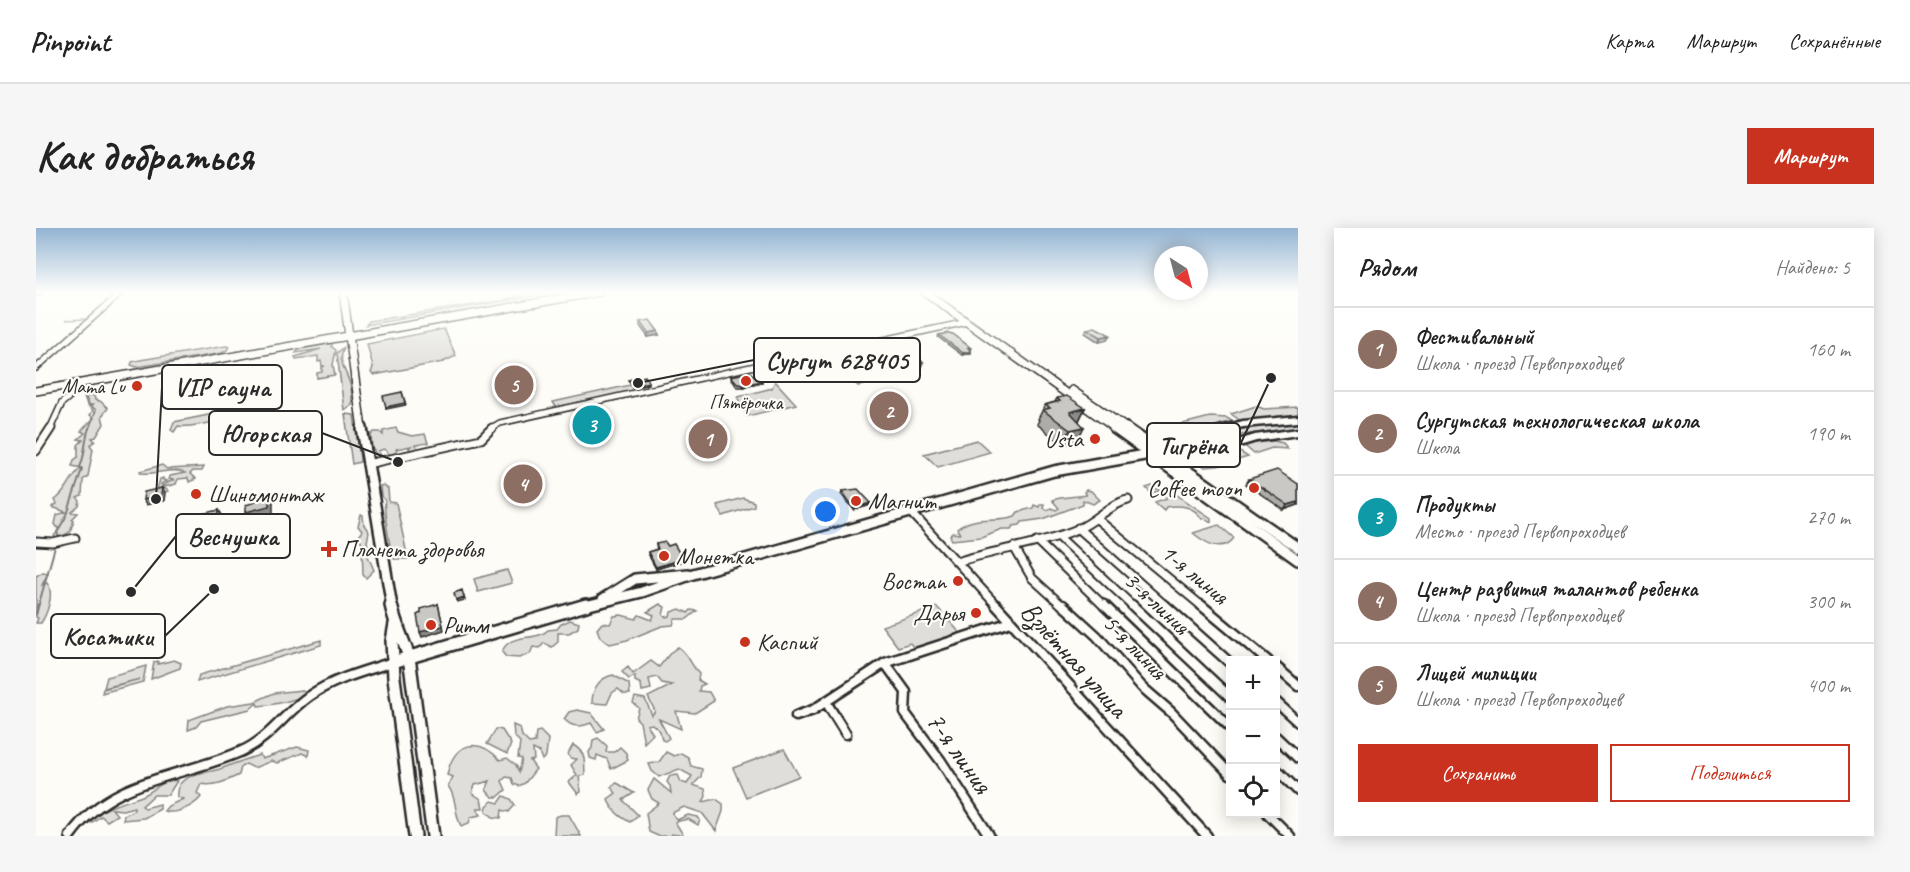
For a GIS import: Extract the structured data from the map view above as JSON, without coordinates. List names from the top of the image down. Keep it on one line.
{"streets":{"street":["1-я линия","3-я линия","5-я линия","Взлётная улица","7-я линия"]},"places":{"other":["Тигрёна","Пятёрочка","Сургут 628405","Mama Lu","Usta","Югорская","Coffee moon","Шиномонтаж","VIP сауна","Магнит","Монетка","Bocman","Косатики","Веснушка","Дарья","Ритм","Каспий"],"health":["Планета здоровья"]},"north":"bottom right","page":{"header":"Pinpoint","nav":["Карта","Маршрут","Сохранённые"],"buttons":["Маршрут",["Сохранить","Поделиться"]],"title":"Как добраться","heading":["Рядом","Найдено: 5"],"list":[{"mark":"1","name":"Фестивальный","note":"Школа · проезд Первопроходцев","value":"160 m"},{"mark":"2","name":"Сургутская технологическая школа","note":"Школа","value":"190 m"},{"mark":"3","name":"Продукты","note":"Место · проезд Первопроходцев","value":"270 m"},{"mark":"4","name":"Центр развития талантов ребенка","note":"Школа · проезд Первопроходцев","value":"300 m"},{"mark":"5","name":"Лицей милиции","note":"Школа · проезд Первопроходцев","value":"400 m"}],"pins":["5","2","3","1","4"],"map_buttons":["+","−"]}}
